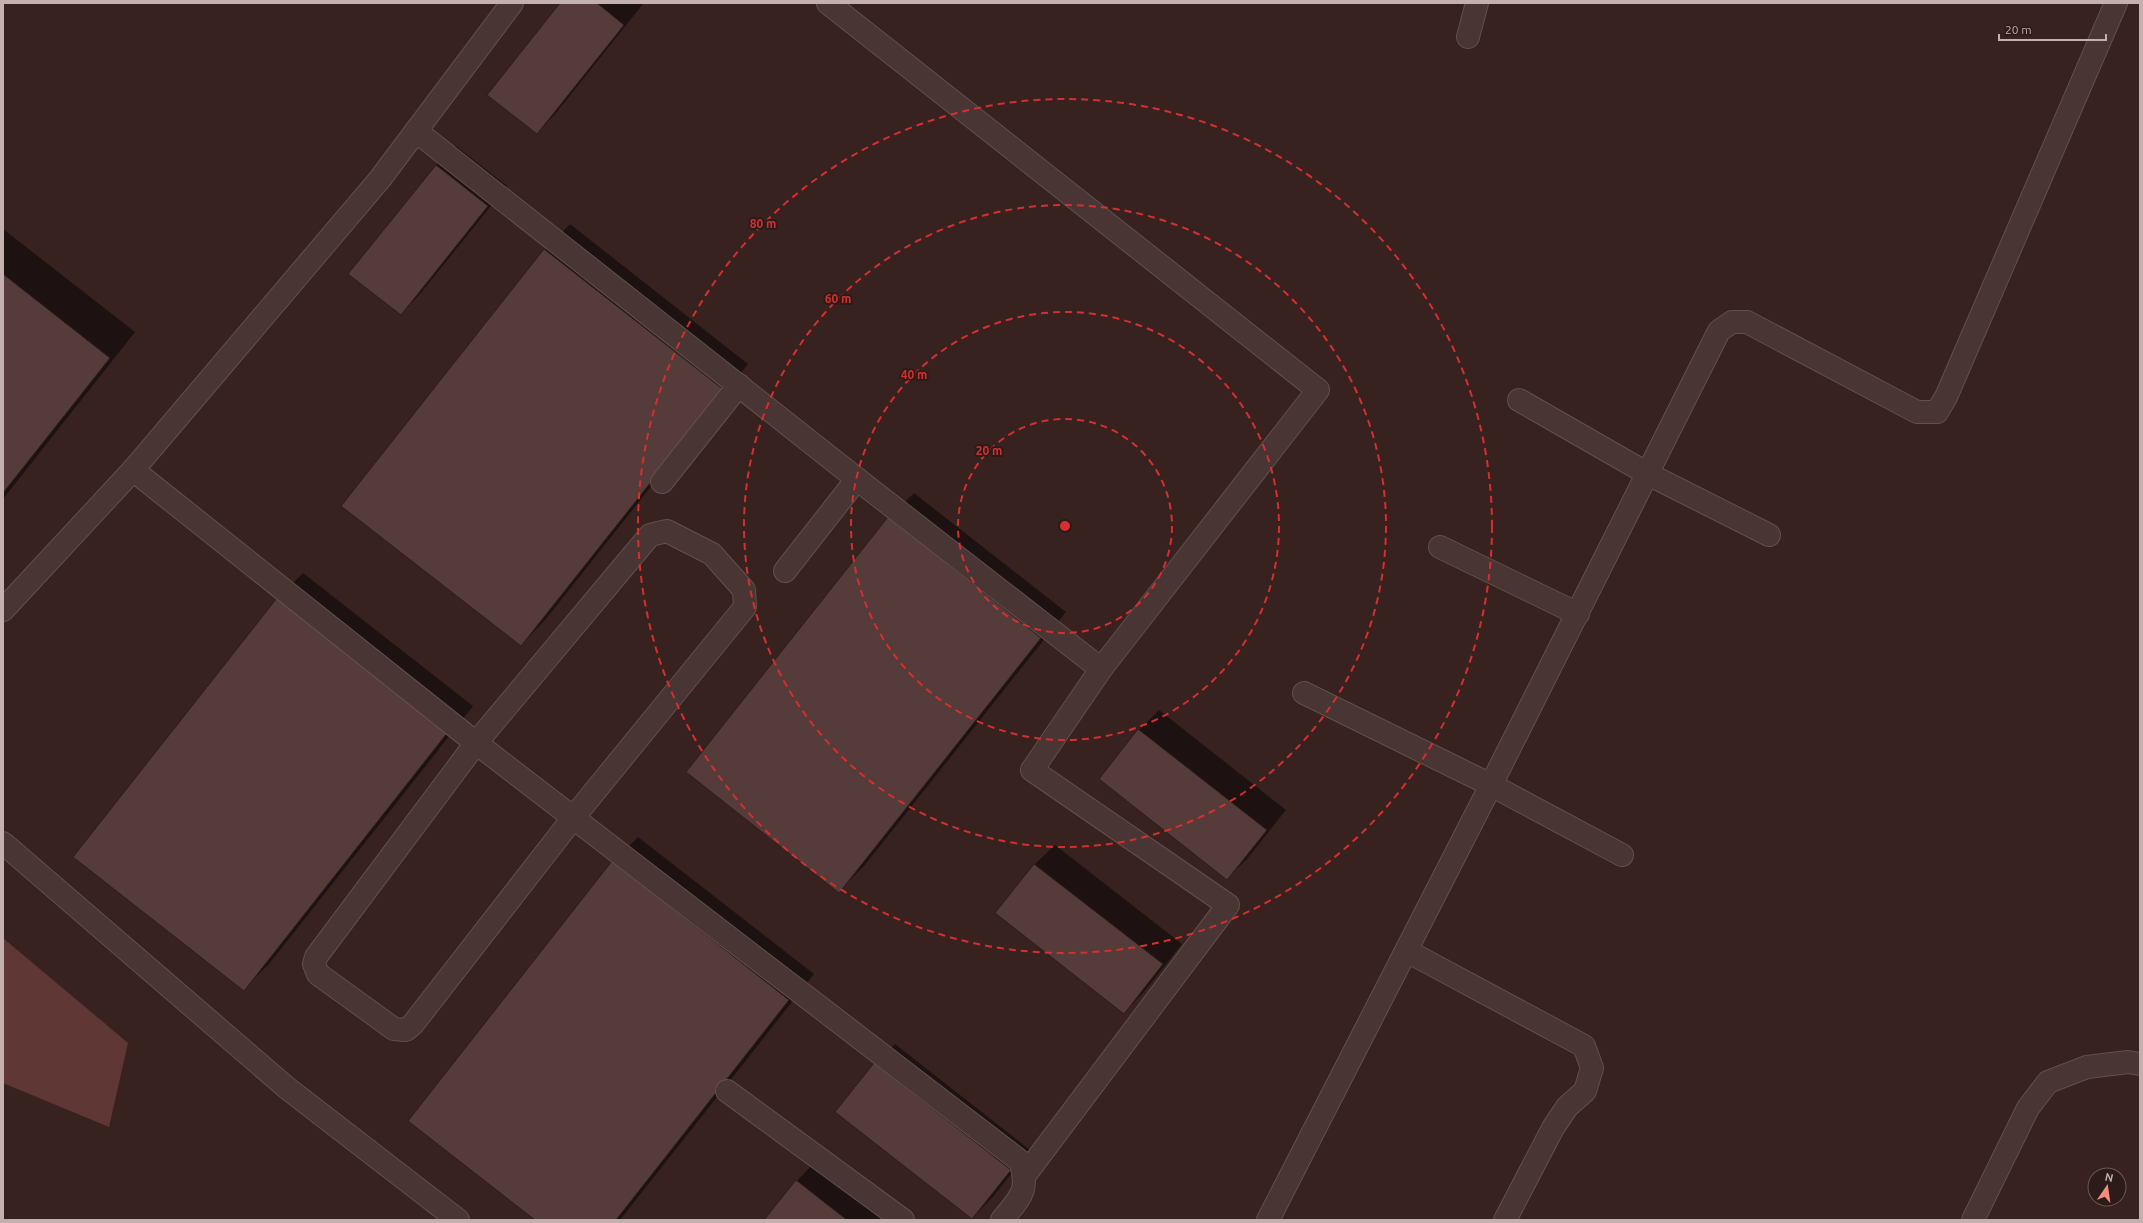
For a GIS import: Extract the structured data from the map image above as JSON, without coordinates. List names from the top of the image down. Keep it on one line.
{"scale_bar":"20 m","north":"top","rings":["80 m","60 m","40 m","20 m"]}
